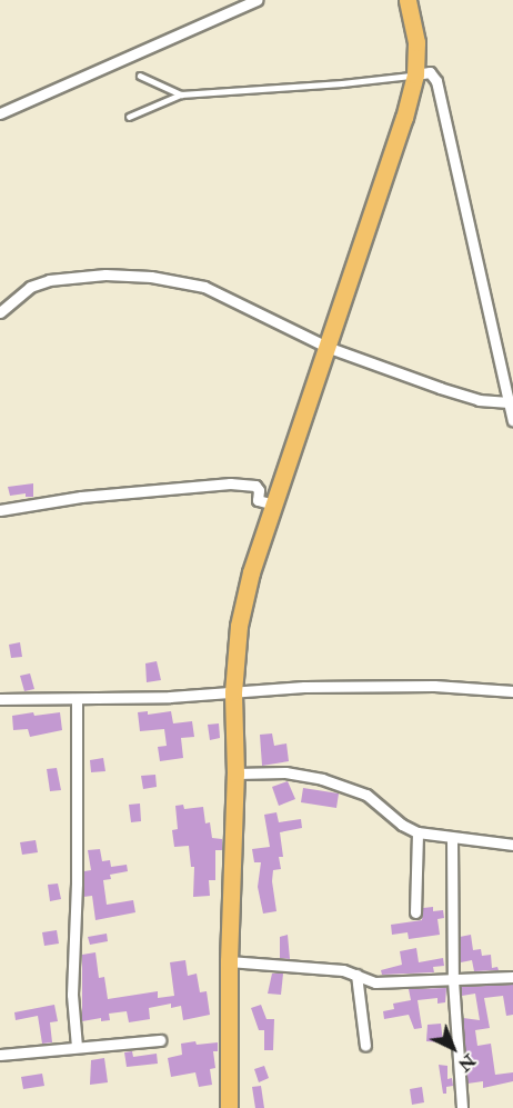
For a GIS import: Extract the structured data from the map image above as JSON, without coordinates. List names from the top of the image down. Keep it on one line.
{"north":"bottom right"}
